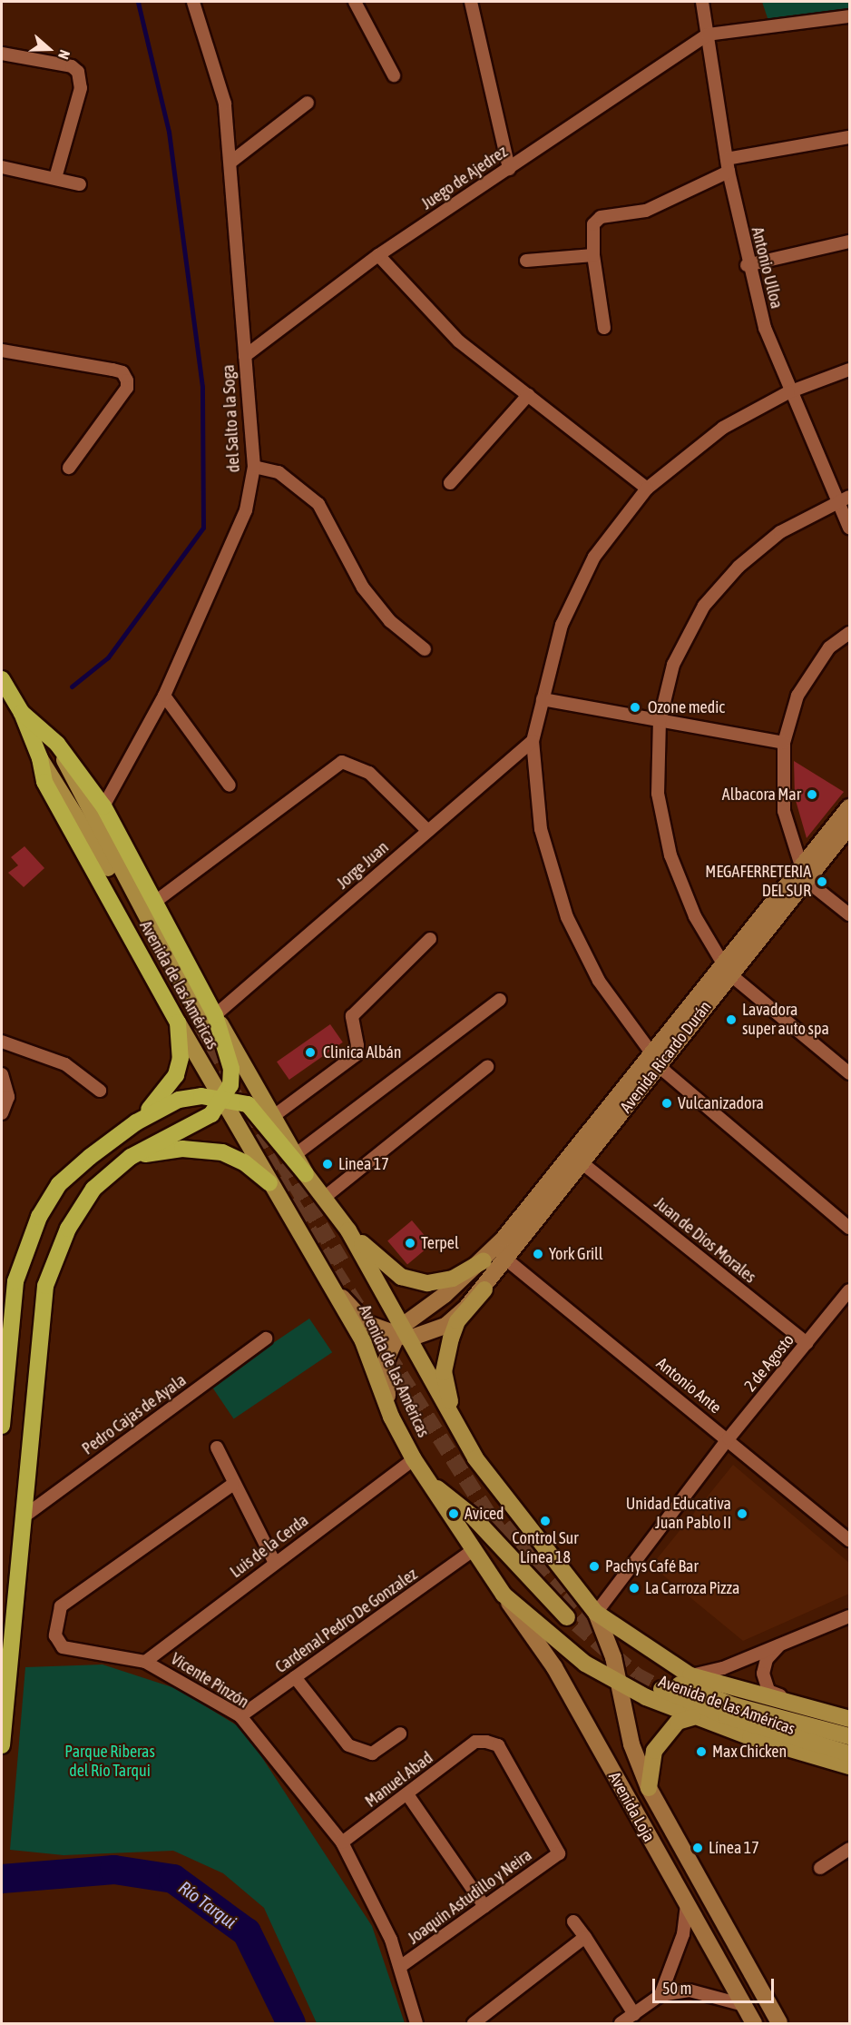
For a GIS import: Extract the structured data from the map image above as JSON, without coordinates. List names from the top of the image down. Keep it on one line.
{"streets":{"highway":["Avenida de las Américas"],"street":["Juego de Ajedrez","Antonio Ulloa","del Salto a la Soga","Jorge Juan","Avenida Ricardo Durán","Juan de Dios Morales","2 de Agosto","Antonio Ante","Pedro Cajas de Ayala","Luis de la Cerda","Cardenal Pedro De Gonzalez","Vicente Pinzón","Manuel Abad","Avenida Loja","Joaquín Astudillo y Neira"]},"crossings":[["Juego de Ajedrez","Antonio Ulloa"],["Juego de Ajedrez","del Salto a la Soga"],["del Salto a la Soga","Avenida de las Américas"],["Jorge Juan","Avenida de las Américas"],["Avenida de las Américas","Avenida Ricardo Durán"],["Avenida de las Américas","2 de Agosto"],["Avenida de las Américas","Luis de la Cerda"],["Avenida de las Américas","Cardenal Pedro De Gonzalez"],["Avenida de las Américas","Avenida Loja"],["Avenida Ricardo Durán","Juan de Dios Morales"],["Avenida Ricardo Durán","Antonio Ante"],["Juan de Dios Morales","2 de Agosto"],["2 de Agosto","Antonio Ante"],["2 de Agosto","Avenida Loja"],["Luis de la Cerda","Vicente Pinzón"],["Cardenal Pedro De Gonzalez","Vicente Pinzón"],["Vicente Pinzón","Manuel Abad"],["Vicente Pinzón","Joaquín Astudillo y Neira"],["Manuel Abad","Joaquín Astudillo y Neira"]],"water":["Río Tarqui"],"parks":["Parque Riberas del Río Tarqui"],"places":["Ozone medic","Albacora Mar","MEGAFERRETERIA DEL SUR","Lavadora super auto spa","Clinica Albán","Vulcanizadora","Linea 17","Terpel","York Grill","Aviced","Unidad Educativa Juan Pablo II","Control Sur Línea 18","Pachys Café Bar","La Carroza Pizza","Max Chicken","Línea 17"],"scale_bar":"50 m","north":"right"}
